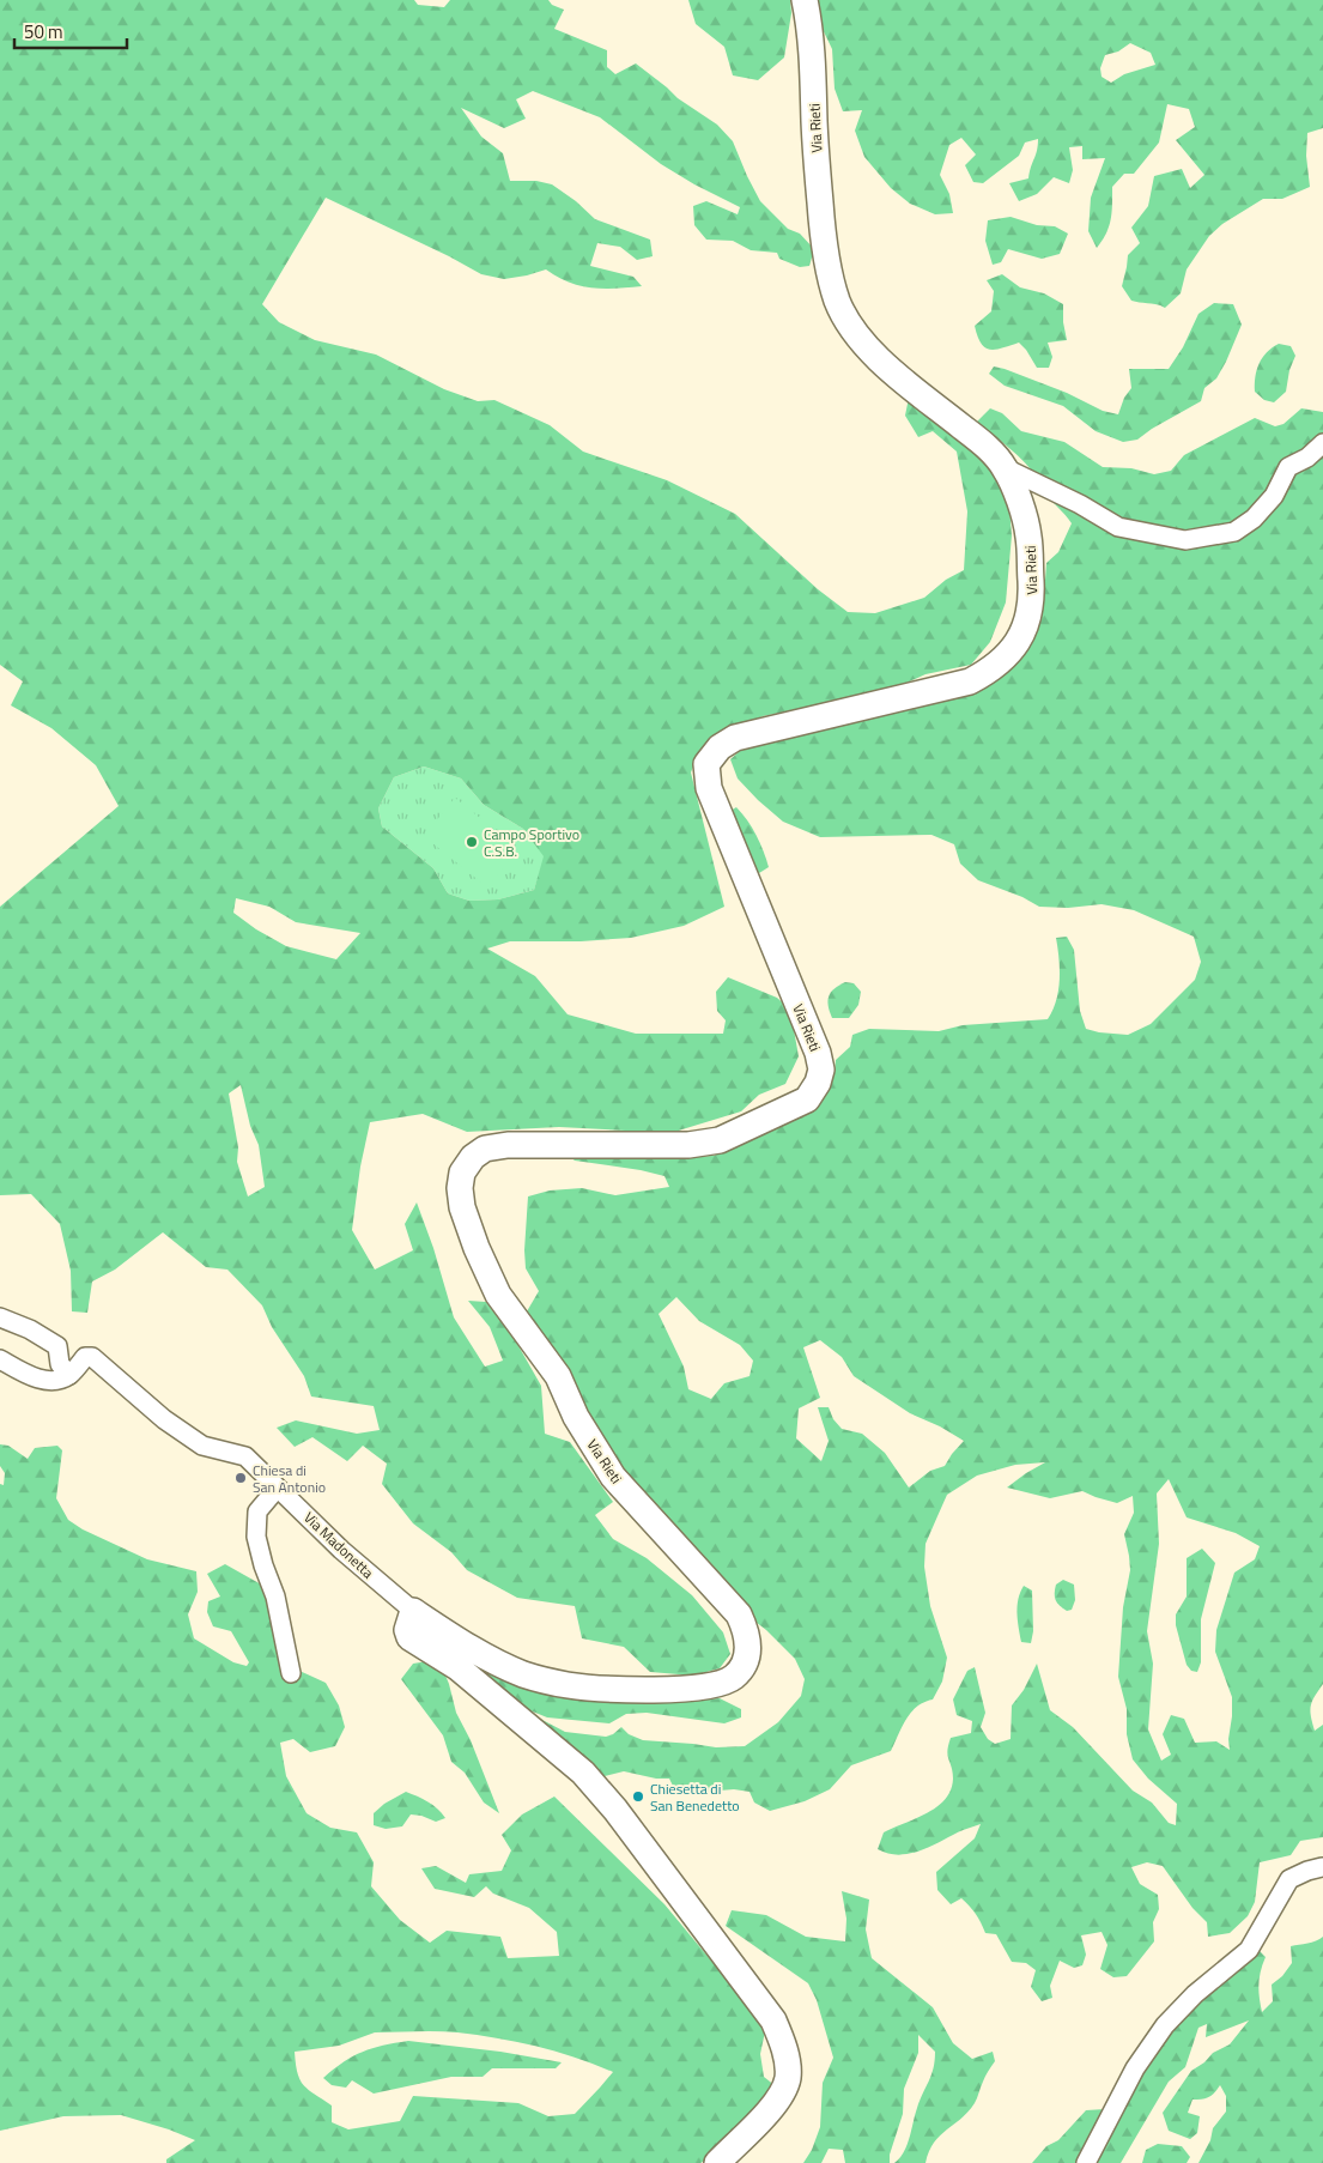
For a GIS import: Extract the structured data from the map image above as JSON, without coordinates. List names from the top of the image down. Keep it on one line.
{"streets":{"street":["Via Rieti","Via Madonetta"]},"crossings":[["Via Rieti","Via Madonetta"]],"places":["Campo Sportivo C.S.B.","Chiesa di San Antonio","Chiesetta di San Benedetto"],"scale_bar":"50 m"}
